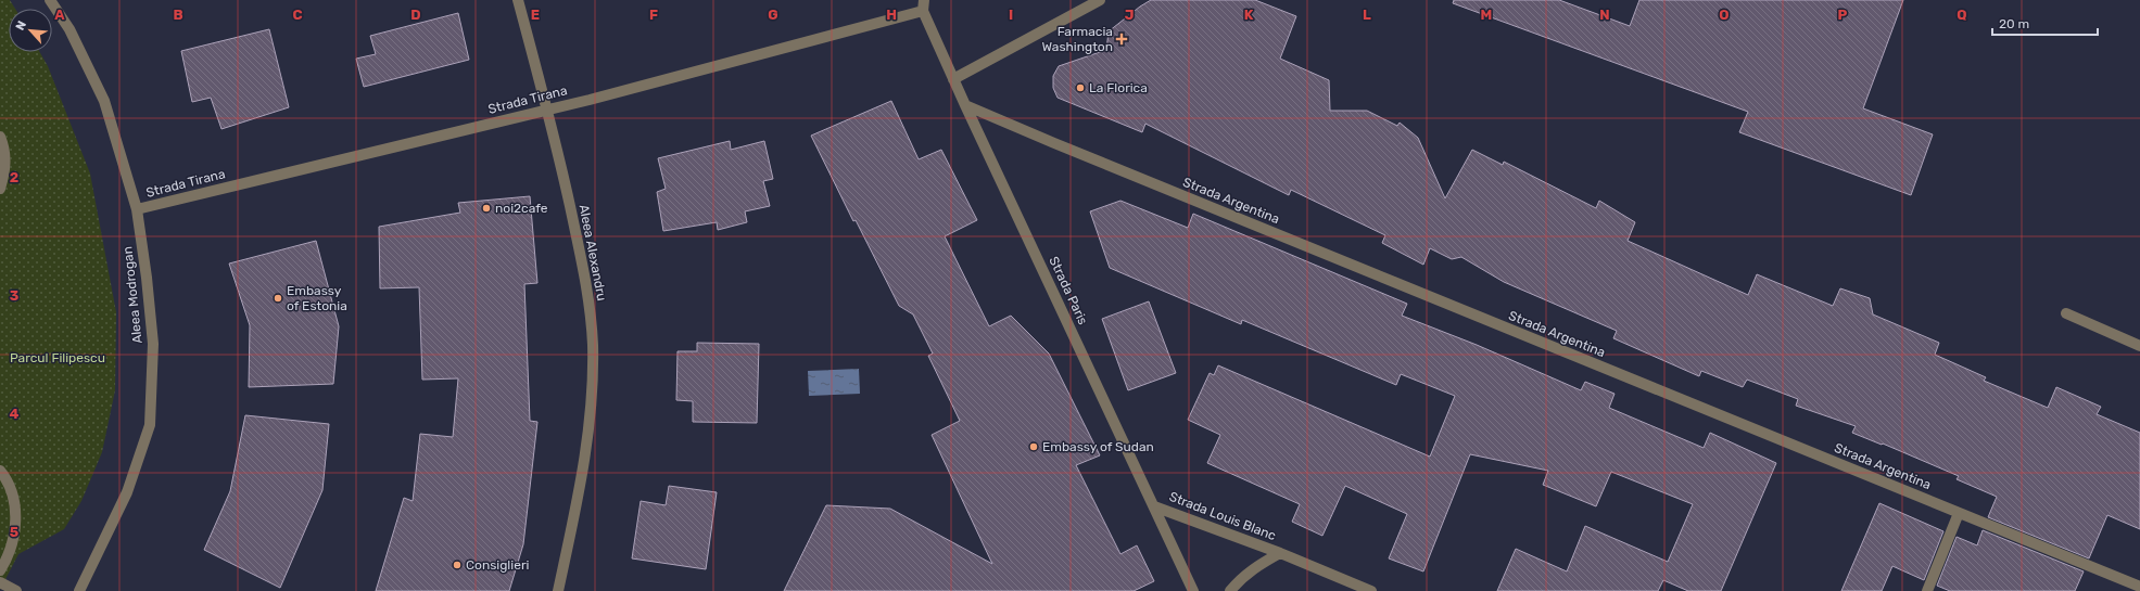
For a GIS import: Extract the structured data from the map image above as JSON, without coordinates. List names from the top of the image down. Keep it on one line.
{"streets":{"street":["Strada Tirana","Strada Argentina","Aleea Alexandru","Strada Paris","Aleea Modrogan","Strada Louis Blanc"]},"crossings":[["Strada Tirana","Aleea Alexandru"],["Strada Tirana","Strada Paris"],["Strada Tirana","Aleea Modrogan"],["Strada Argentina","Strada Paris"],["Strada Paris","Strada Louis Blanc"]],"parks":["Parcul Filipescu"],"places":{"health":["Farmacia Washington"],"other":["La Florica","noi2cafe","Embassy of Estonia","Embassy of Sudan","Consiglieri"]},"scale_bar":"20 m","north":"top left","grid":{"columns":["A","B","C","D","E","F","G","H","I","J","K","L","M","N","O","P","Q"],"rows":["2","3","4","5"]}}
